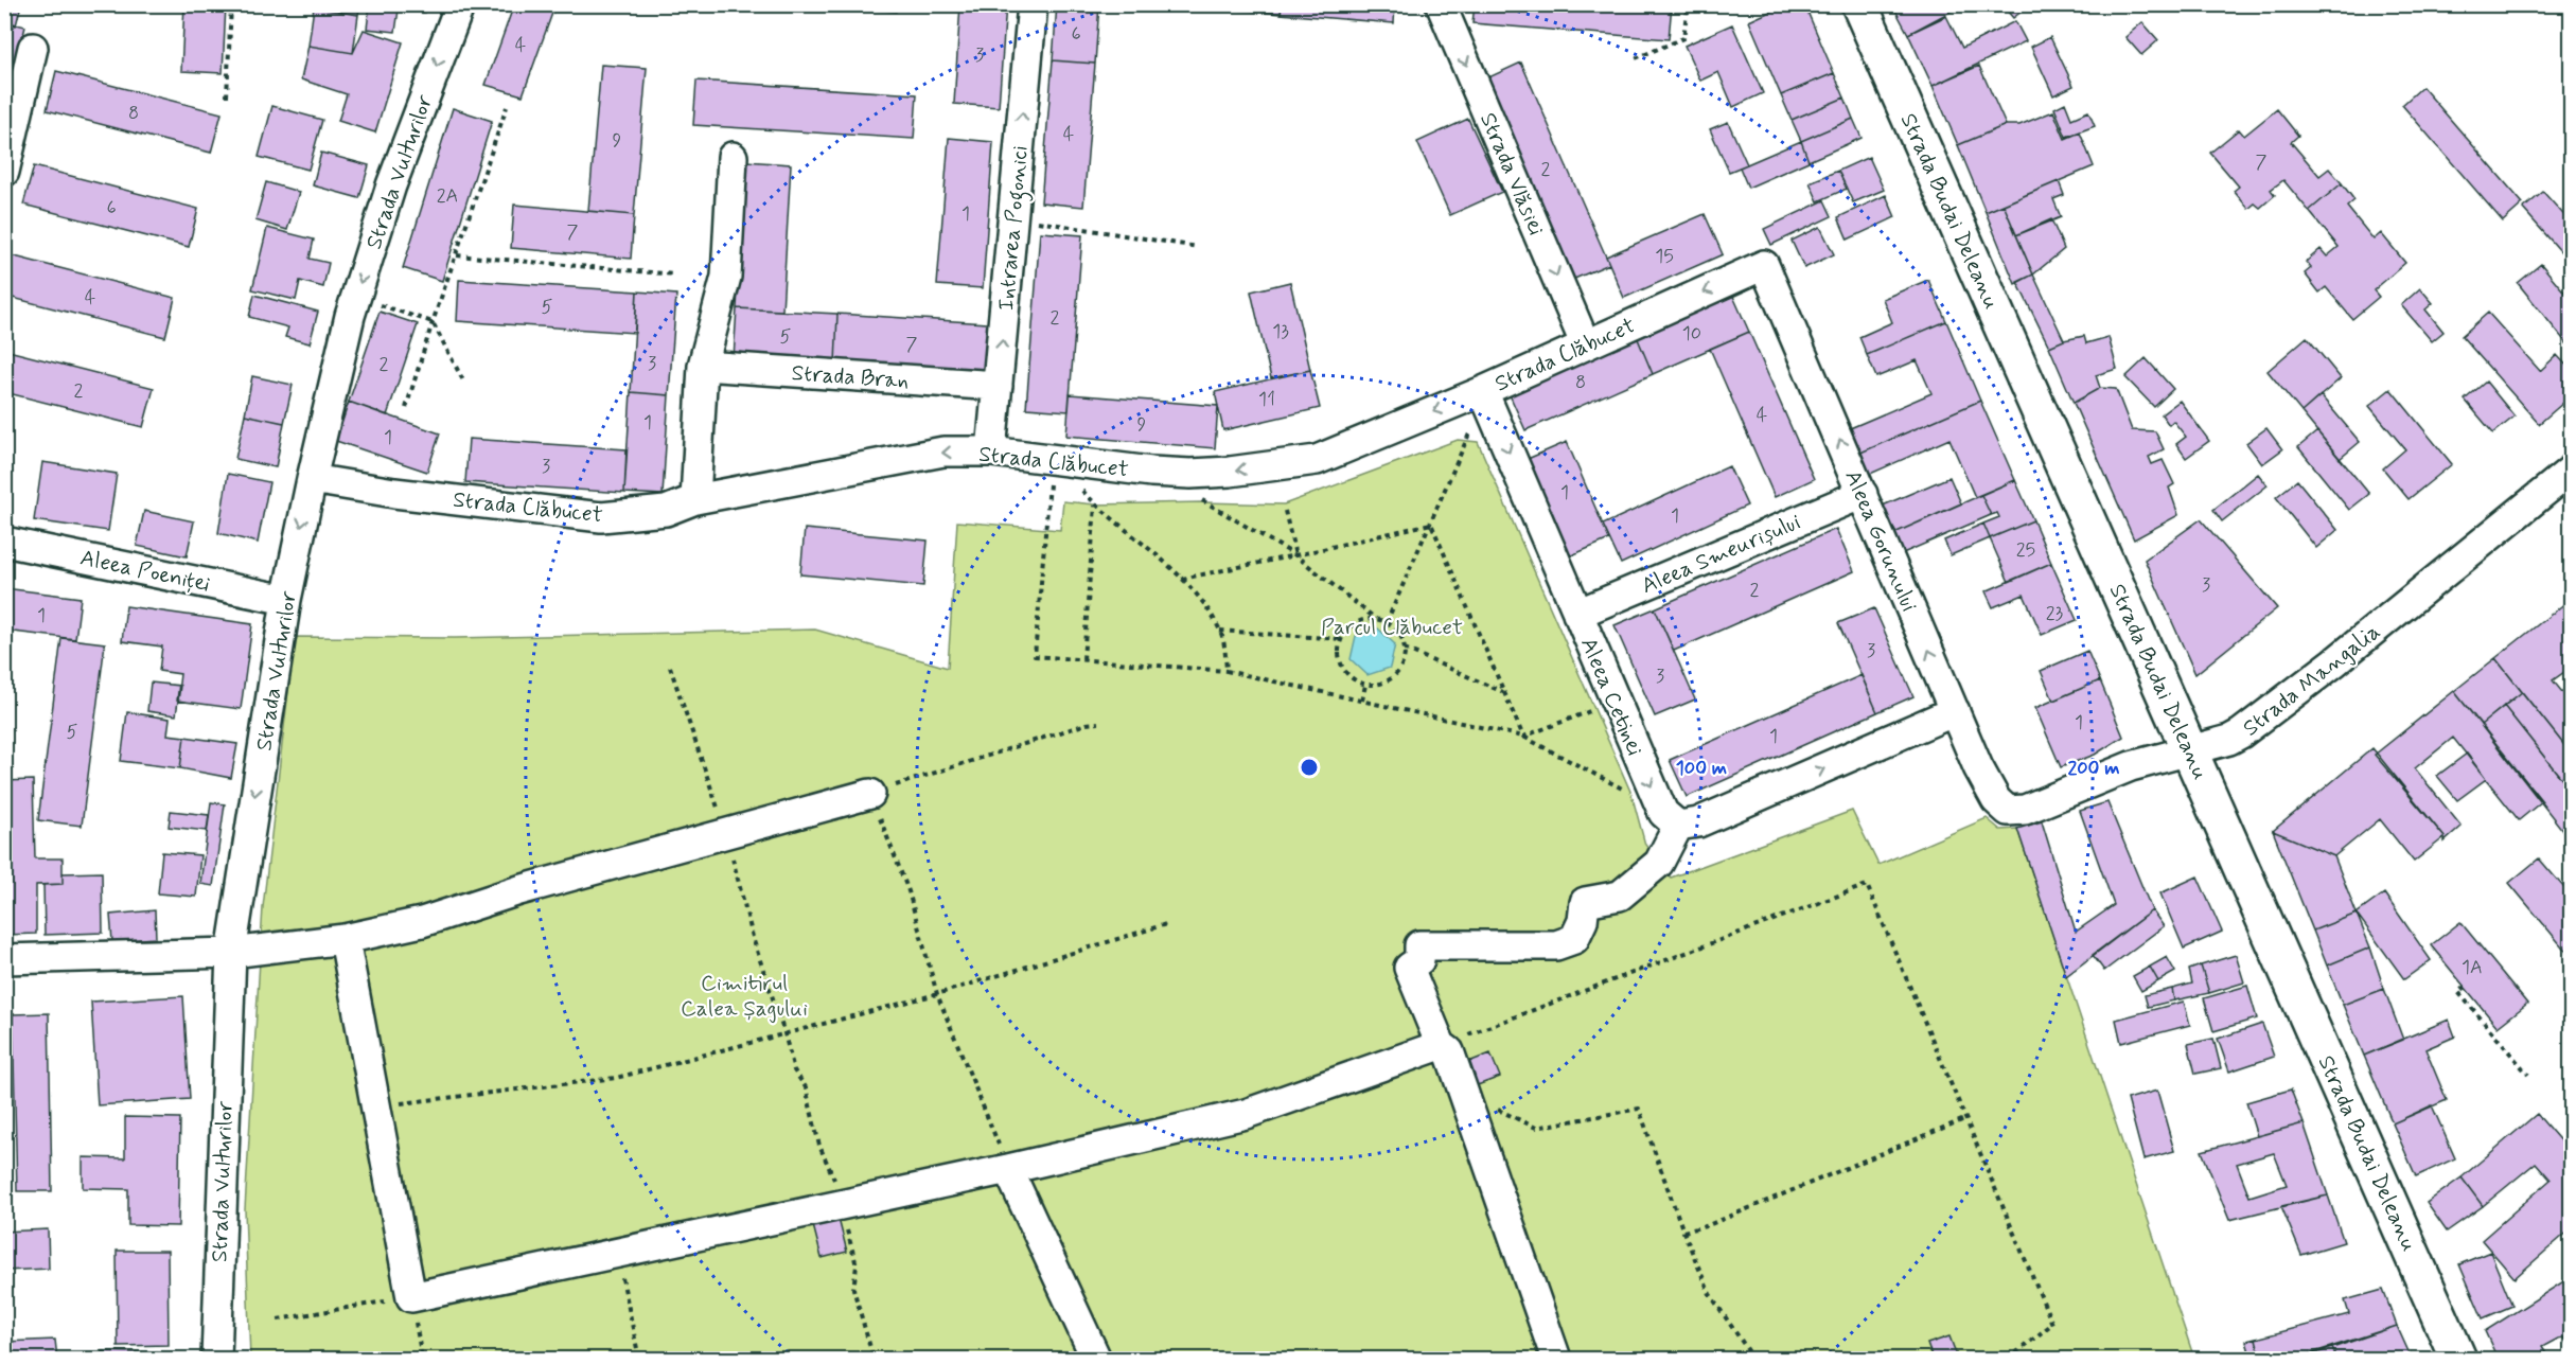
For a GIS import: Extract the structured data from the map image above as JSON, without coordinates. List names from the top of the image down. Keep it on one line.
{"streets":{"main road":["Strada Budai Deleanu"],"street":["Strada Vulturilor","Strada Vlăsiei","Intrarea Pogonici","Strada Clăbucet","Strada Bran","Aleea Gorunului","Aleea Smeurișului","Aleea Poeniței","Strada Mangalia","Aleea Cetinei"]},"crossings":[["Strada Vulturilor","Strada Clăbucet"],["Strada Vulturilor","Aleea Poeniței"],["Strada Vlăsiei","Strada Clăbucet"],["Strada Budai Deleanu","Strada Mangalia"],["Intrarea Pogonici","Strada Clăbucet"],["Intrarea Pogonici","Strada Bran"],["Strada Clăbucet","Aleea Gorunului"],["Strada Clăbucet","Aleea Cetinei"],["Aleea Gorunului","Aleea Smeurișului"],["Aleea Gorunului","Strada Mangalia"],["Aleea Smeurișului","Aleea Cetinei"]],"one_way":["Strada Vulturilor","Strada Vlăsiei","Intrarea Pogonici","Strada Clăbucet","Aleea Gorunului","Aleea Cetinei"],"parks":["Parcul Clăbucet","Cimitirul Calea Șagului"],"house_numbers":["6","4","3","8","4","9","7","2","2A","6","1","7","15","4","5","2","13","10","5","7","3","2","8","2","11","4","1","9","1","3","1","1","25","3","2","23","1","3","3","1","5","1","1A"],"rings":["100 m","200 m"]}
